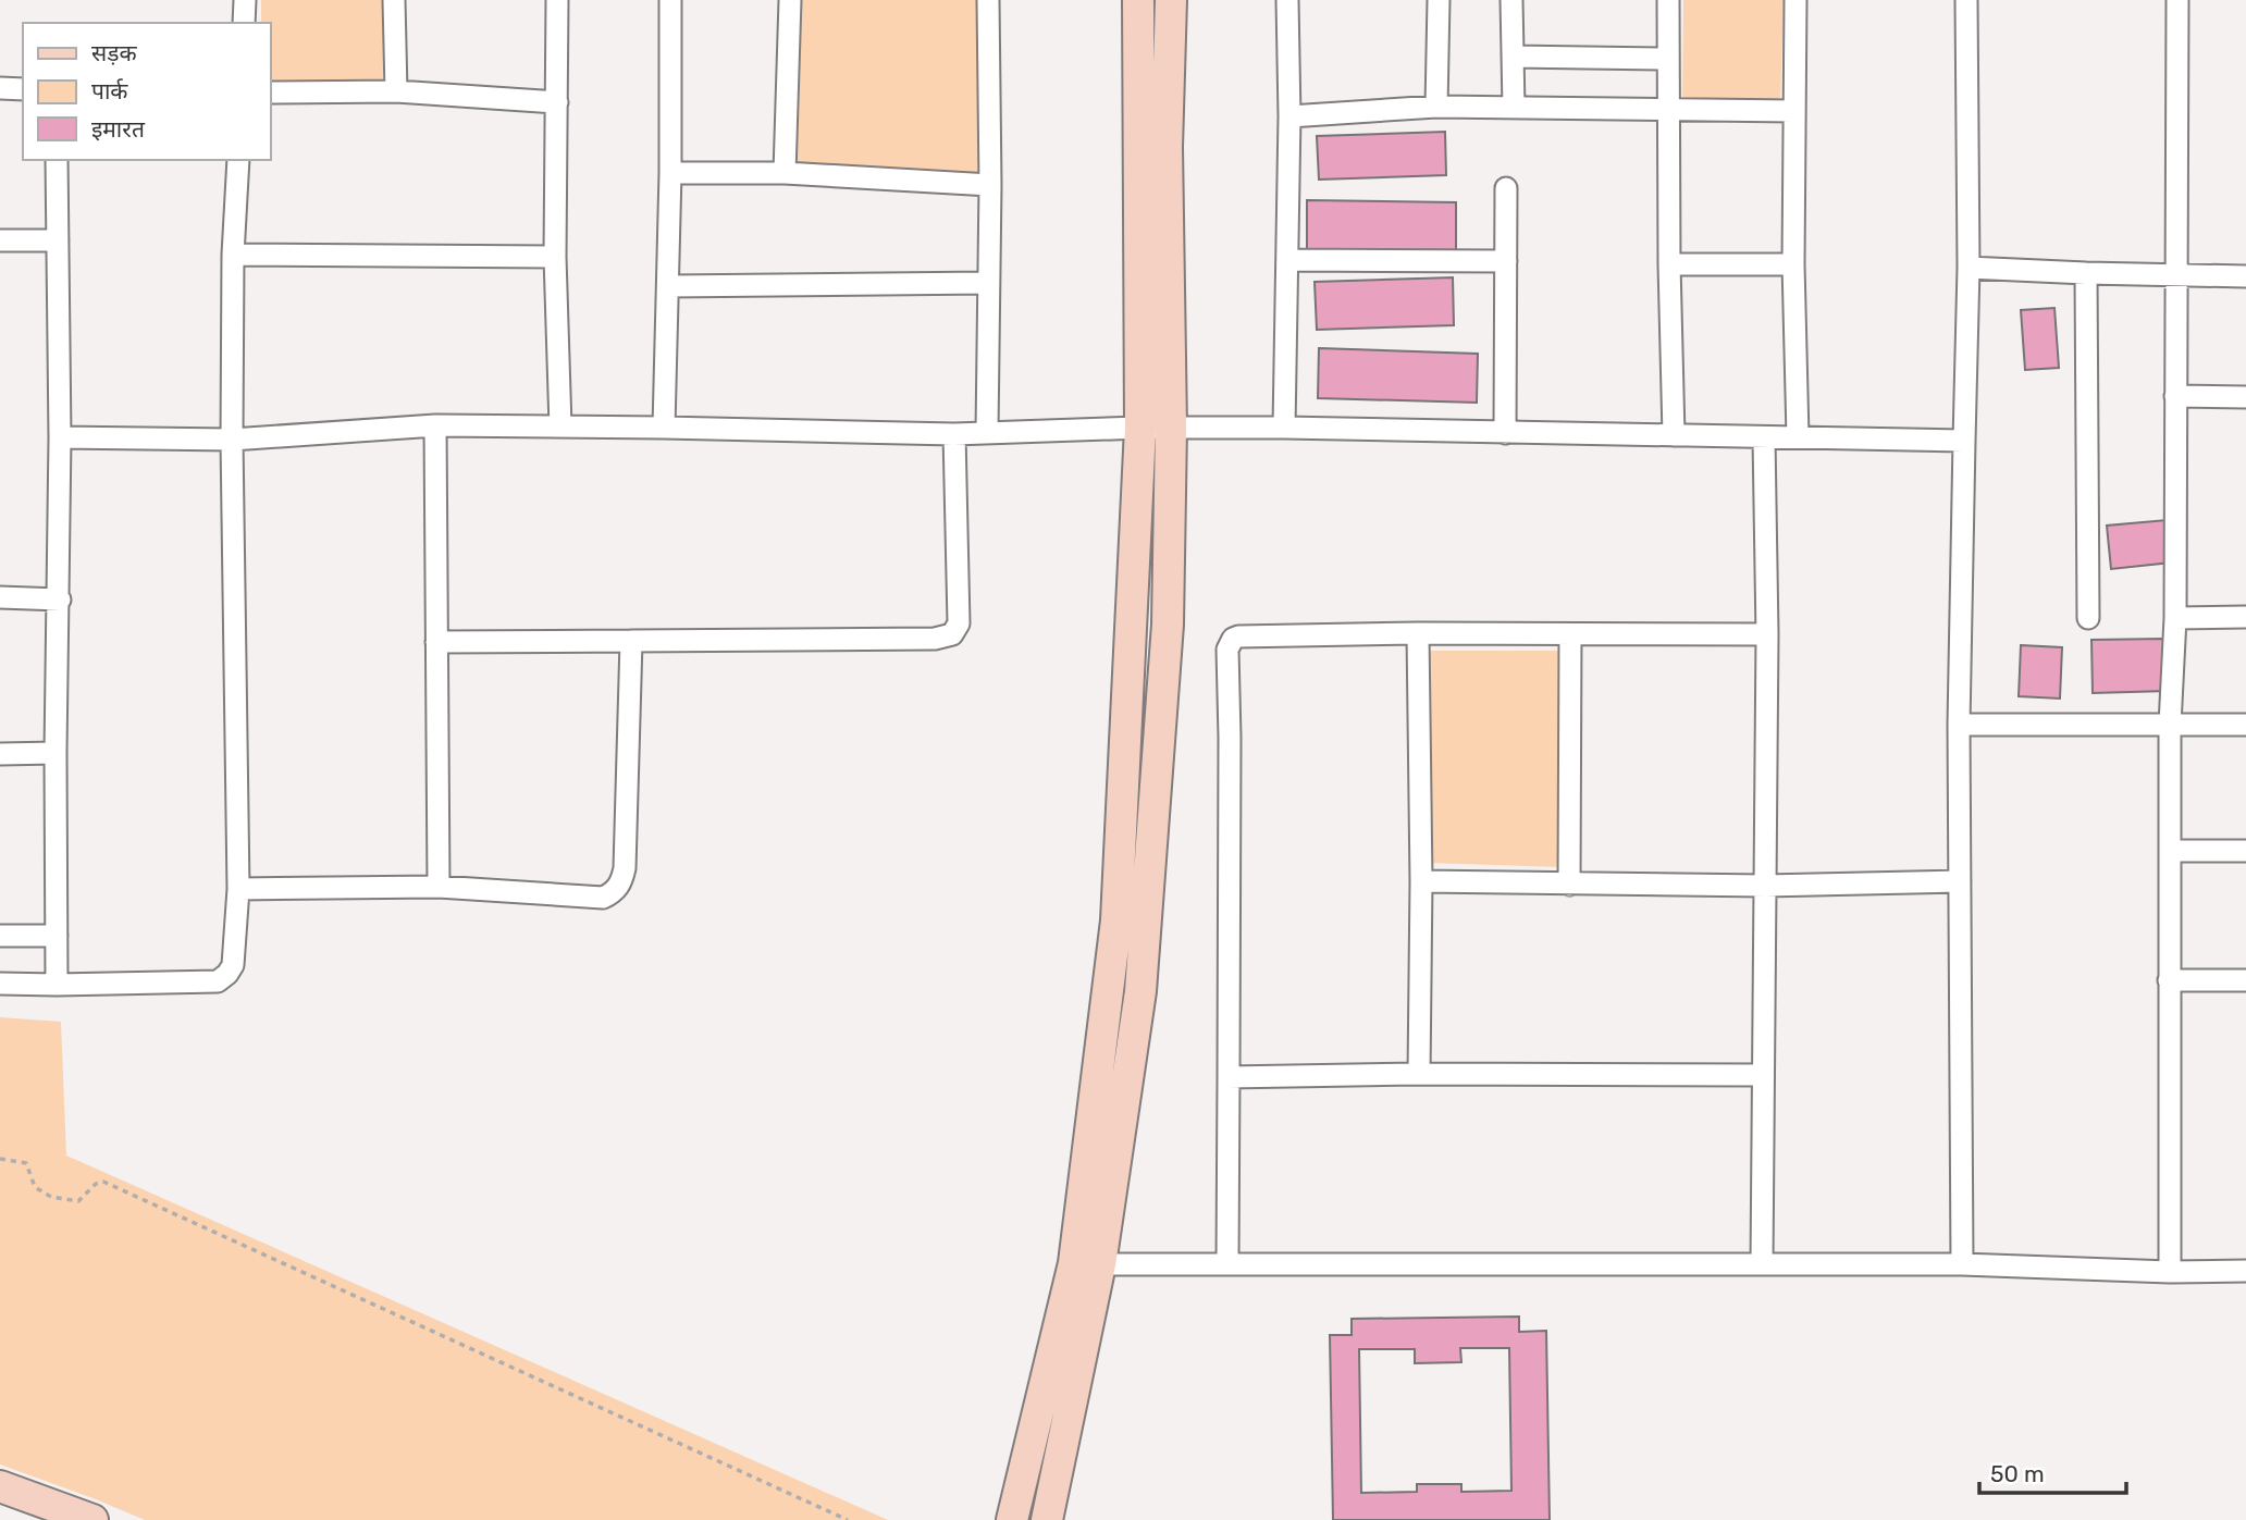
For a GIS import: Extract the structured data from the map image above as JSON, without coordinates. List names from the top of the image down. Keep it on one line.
{"legend":["सड़क","पार्क","इमारत"],"scale_bar":"50 m"}
